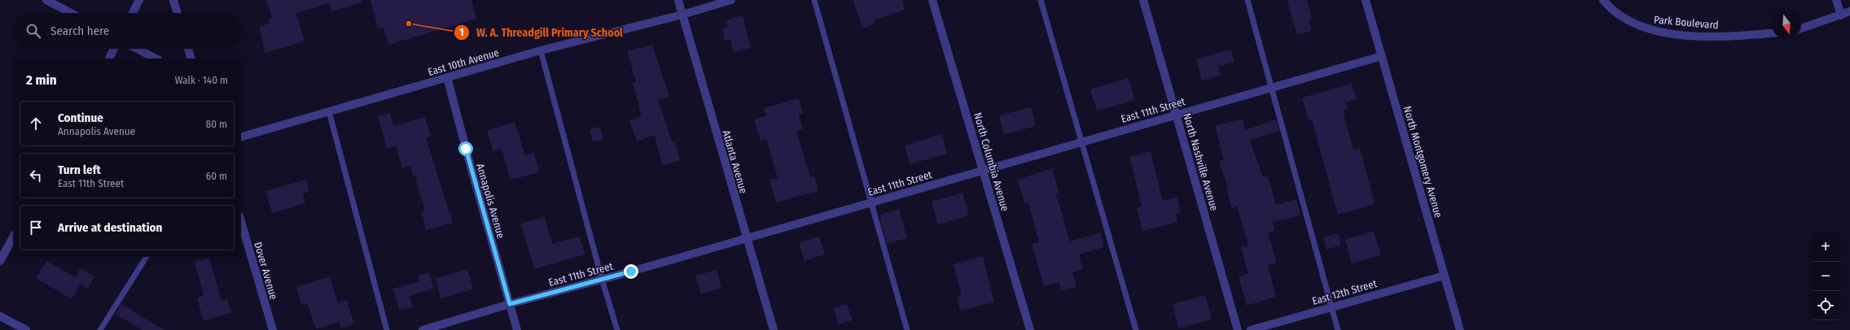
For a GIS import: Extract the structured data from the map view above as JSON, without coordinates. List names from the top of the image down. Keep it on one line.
{"streets":{"street":["Park Boulevard","East 10th Avenue","East 11th Street","Atlanta Avenue","North Columbia Avenue","North Nashville Avenue","North Montgomery Avenue","Annapolis Avenue","Dover Avenue","East 12th Street"]},"crossings":[["East 10th Avenue","Atlanta Avenue"],["East 10th Avenue","Annapolis Avenue"],["East 11th Street","Atlanta Avenue"],["East 11th Street","North Columbia Avenue"],["East 11th Street","North Nashville Avenue"],["East 11th Street","North Montgomery Avenue"],["East 11th Street","Annapolis Avenue"],["North Montgomery Avenue","East 12th Street"]],"places":["W. A. Threadgill Primary School"],"north":"bottom","page":{"search":"Search here","heading":["2 min","Walk · 140 m"],"list":[["Continue","Annapolis Avenue","80 m"],["Turn left","East 11th Street","60 m"],"Arrive at destination"],"map_buttons":["+","−"]}}
